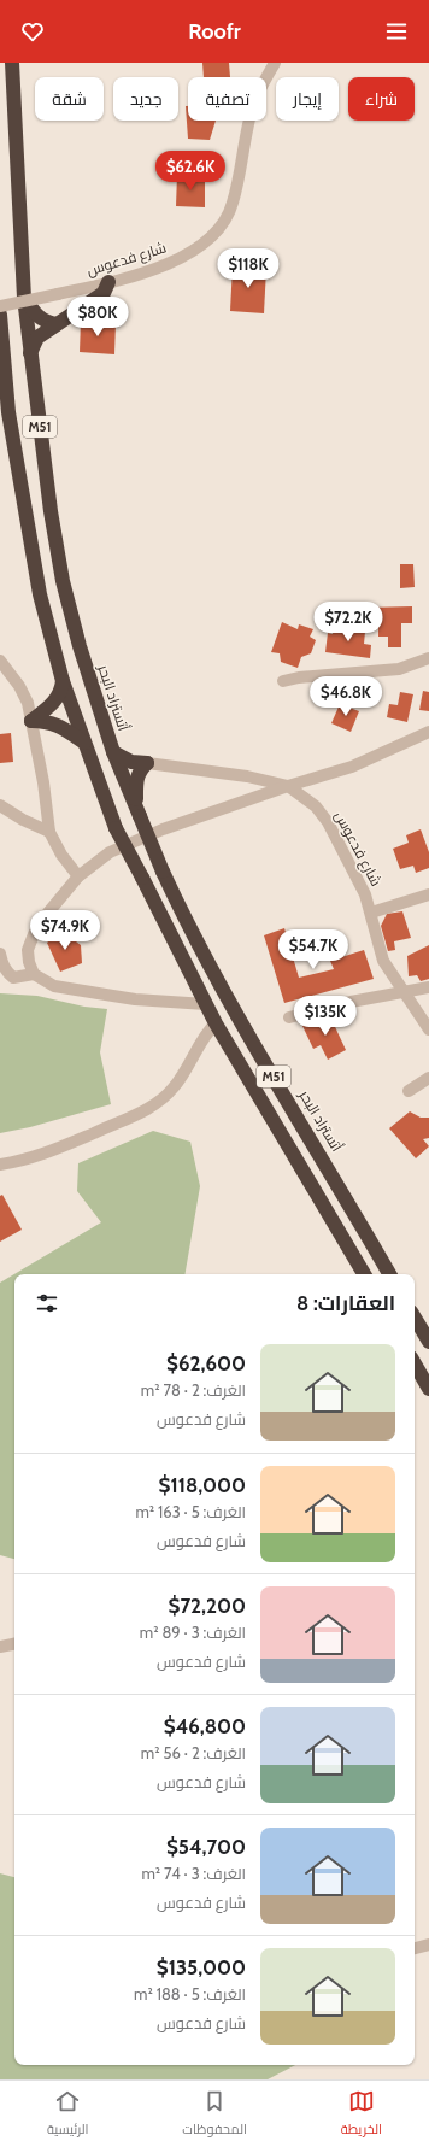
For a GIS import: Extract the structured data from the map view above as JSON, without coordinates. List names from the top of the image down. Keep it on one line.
{"streets":{"highway":["M51","أتستراد البحر"],"street":["شارع فدعوس"]},"page":{"header":"Roofr","chip":["شراء","إيجار","تصفية","جديد","شقة"],"price":["$62.6K","$118K","$80K","$72.2K","$46.8K","$74.9K","$54.7K","$135K"],"heading":"العقارات: 8","list":[{"name":"$62,600","note":"الغرف: 2 · 78 m² · شارع فدعوس"},{"name":"$118,000","note":"الغرف: 5 · 163 m² · شارع فدعوس"},{"name":"$72,200","note":"الغرف: 3 · 89 m² · شارع فدعوس"},{"name":"$46,800","note":"الغرف: 2 · 56 m² · شارع فدعوس"},{"name":"$54,700","note":"الغرف: 3 · 74 m² · شارع فدعوس"},{"name":"$135,000","note":"الغرف: 5 · 188 m² · شارع فدعوس"}],"tabs":["الخريطة","المحفوظات","الرئيسية"]}}
